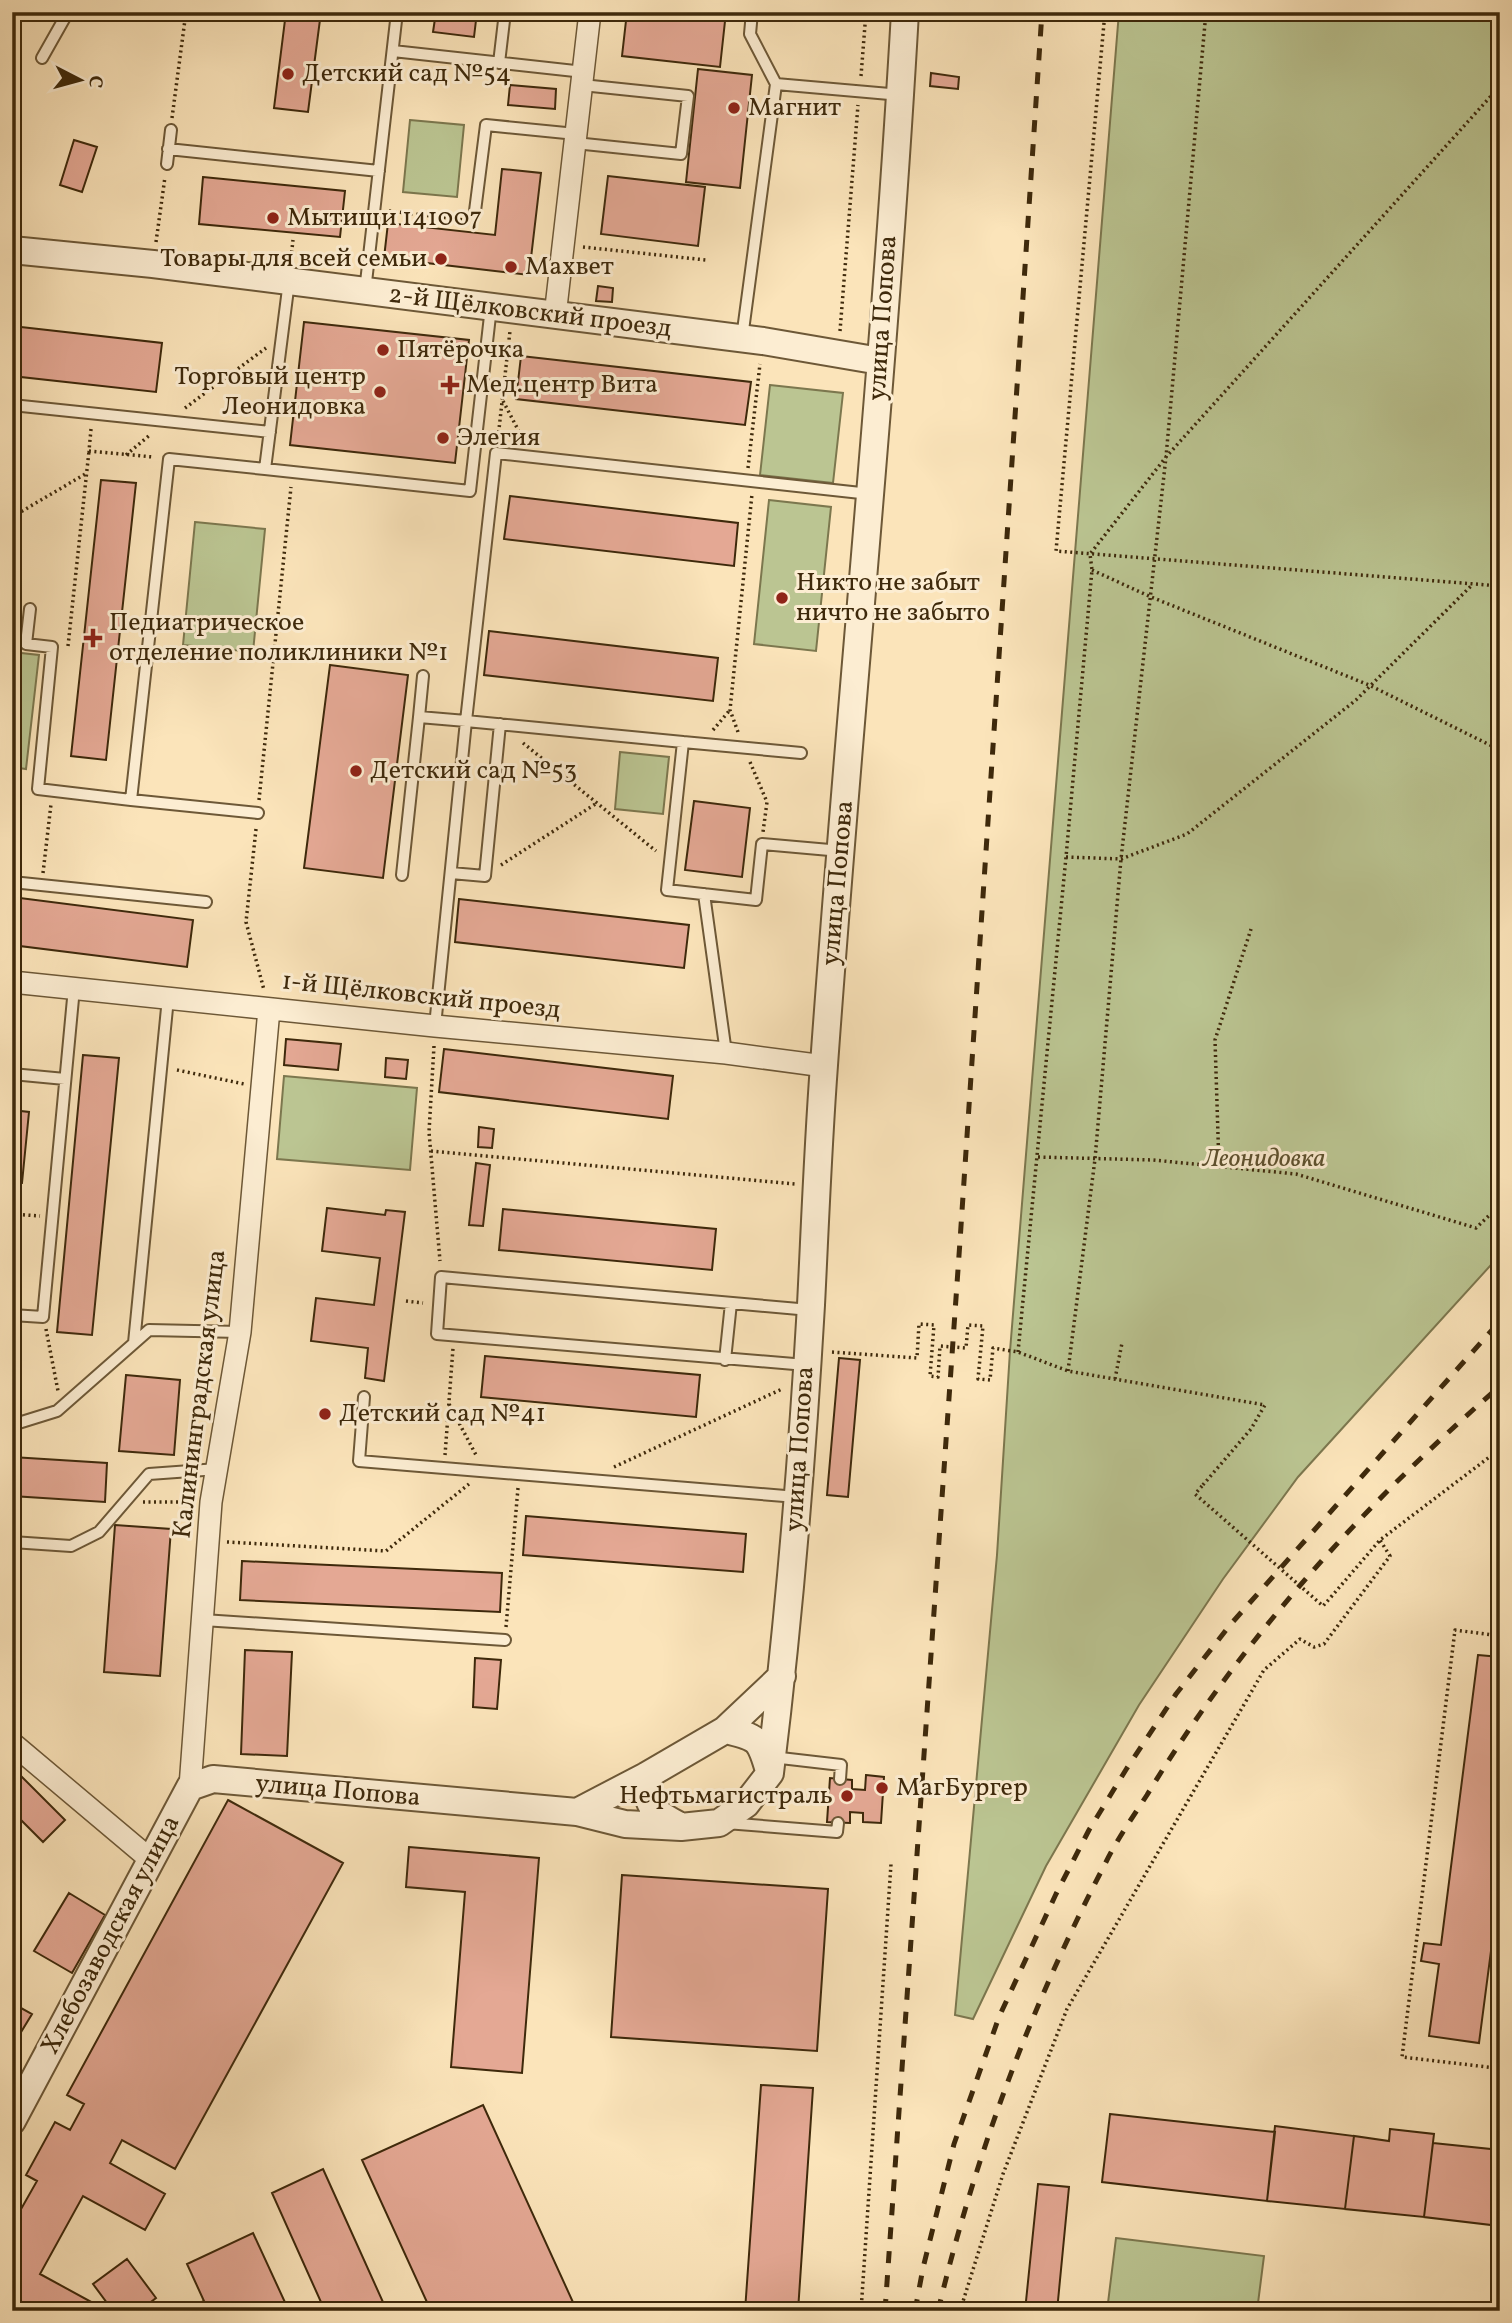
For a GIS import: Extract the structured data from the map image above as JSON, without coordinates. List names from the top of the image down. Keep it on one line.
{"streets":{"street":["2-й Щёлковский проезд","улица Попова","1-й Щёлковский проезд","Калининградская улица","Хлебозаводская улица"]},"crossings":[["2-й Щёлковский проезд","улица Попова"],["улица Попова","1-й Щёлковский проезд"],["улица Попова","Калининградская улица"],["улица Попова","Хлебозаводская улица"],["1-й Щёлковский проезд","Калининградская улица"],["Калининградская улица","Хлебозаводская улица"]],"parks":["Леонидовка"],"places":{"other":["Детский сад №54","Магнит","Мытищи 141007","Товары для всей семьи","Махвет","Пятёрочка","Торговый центр Леонидовка","Элегия","Никто не забыт ничто не забыто","Детский сад №53","Детский сад №41","МагБургер","Нефтьмагистраль"],"health":["Мед.центр Вита","Педиатрическое отделение поликлиники №1"]},"north":"right"}
